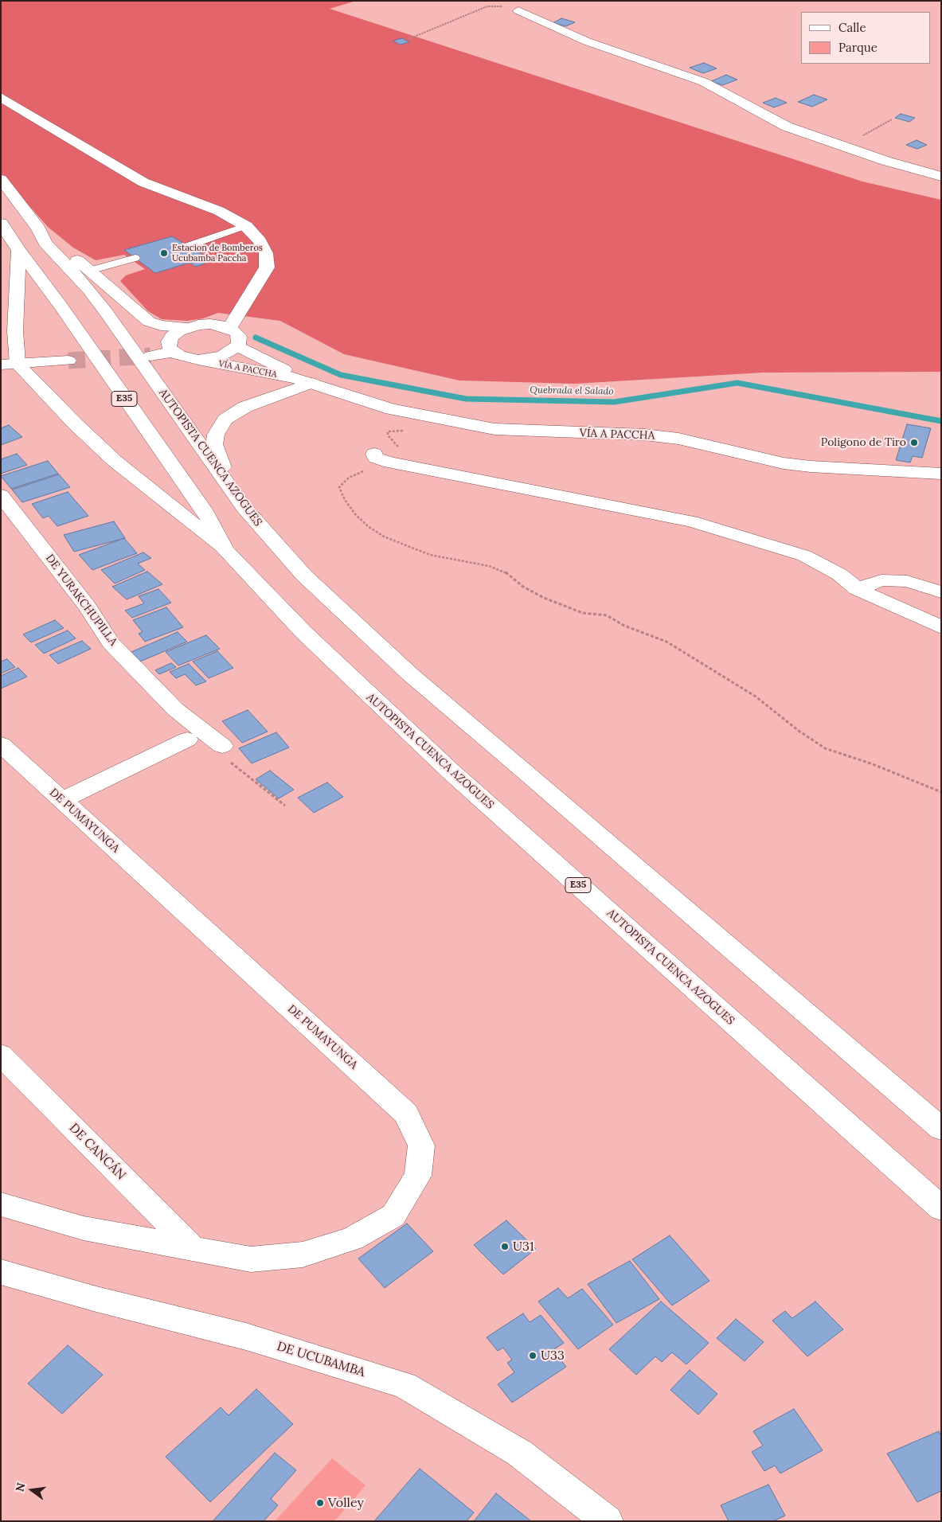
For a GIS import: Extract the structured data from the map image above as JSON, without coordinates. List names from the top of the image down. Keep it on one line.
{"streets":{"main road":["VÍA A PACCHA","E35","AUTOPISTA CUENCA AZOGUES","DE YURAKCHUPILLA","DE PUMAYUNGA","DE CANCÁN","DE UCUBAMBA"]},"crossings":[["DE PUMAYUNGA","DE CANCÁN"]],"water":["Quebrada el Salado"],"places":["Estacion de Bomberos Ucubamba Paccha","Poligono de Tiro","U31","U33","Volley"],"legend":["Calle","Parque"],"north":"left"}
